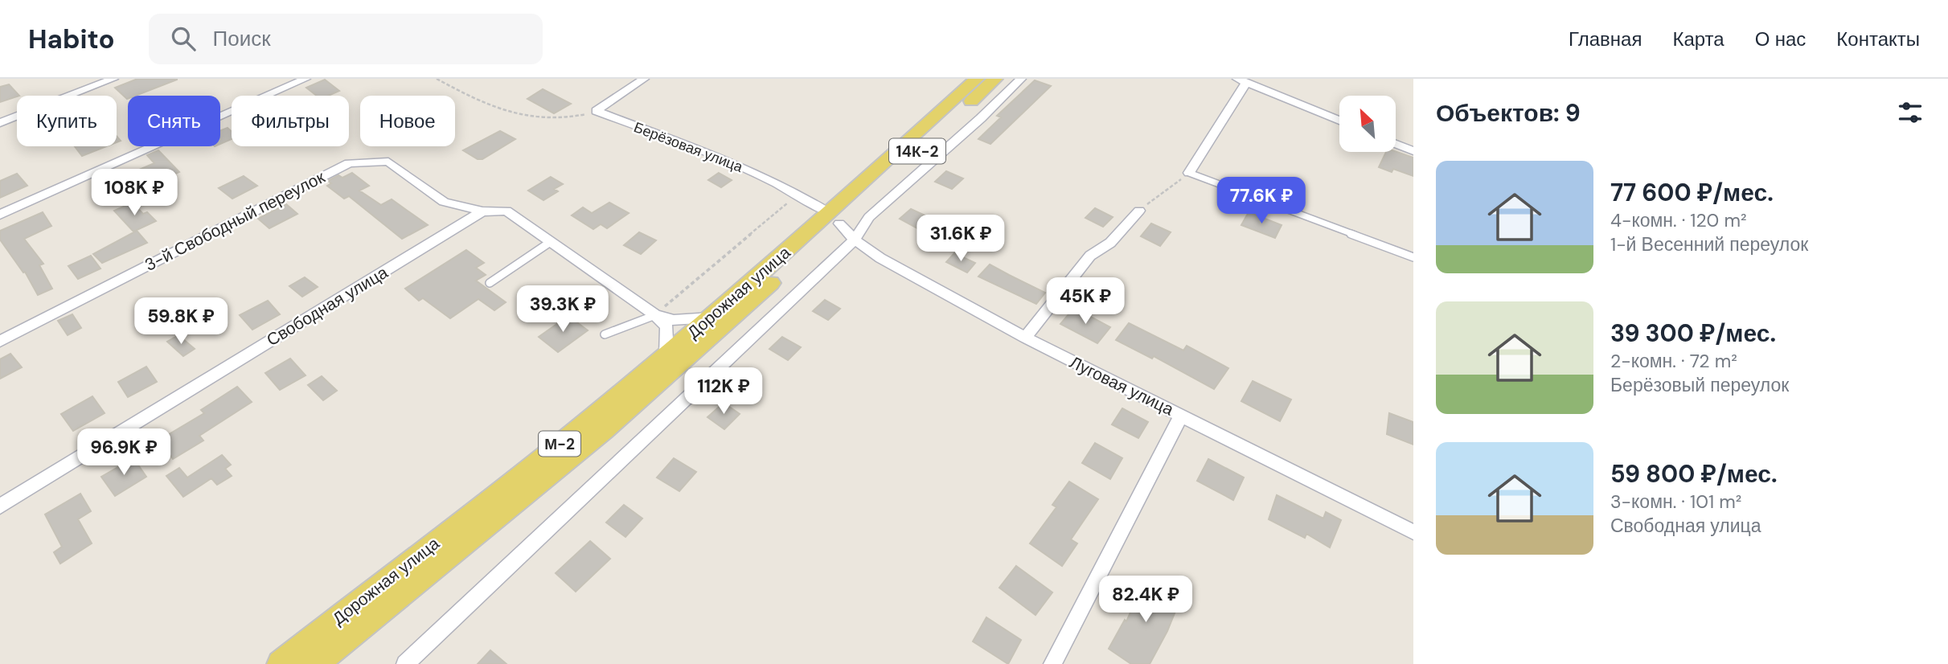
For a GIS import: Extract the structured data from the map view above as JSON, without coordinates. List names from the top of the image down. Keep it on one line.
{"streets":{"main road":["14К-2","Дорожная улица","М-2"],"street":["Берёзовая улица","3-й Свободный переулок","Свободная улица","Луговая улица"]},"crossings":[["Берёзовая улица","Дорожная улица"],["Берёзовая улица","Луговая улица"],["3-й Свободный переулок","Свободная улица"],["Дорожная улица","Луговая улица"]],"north":"top left","page":{"header":"Habito","search":"Поиск","nav":["Главная","Карта","О нас","Контакты"],"heading":"Объектов: 9","chip":["Купить","Снять","Фильтры","Новое"],"list":[{"name":"77 600 ₽/мес.","note":"4-комн. · 120 m² · 1-й Весенний переулок"},{"name":"39 300 ₽/мес.","note":"2-комн. · 72 m² · Берёзовый переулок"},{"name":"59 800 ₽/мес.","note":"3-комн. · 101 m² · Свободная улица"}],"price":["108K ₽","77.6K ₽","31.6K ₽","45K ₽","39.3K ₽","59.8K ₽","112K ₽","96.9K ₽","82.4K ₽"]}}
